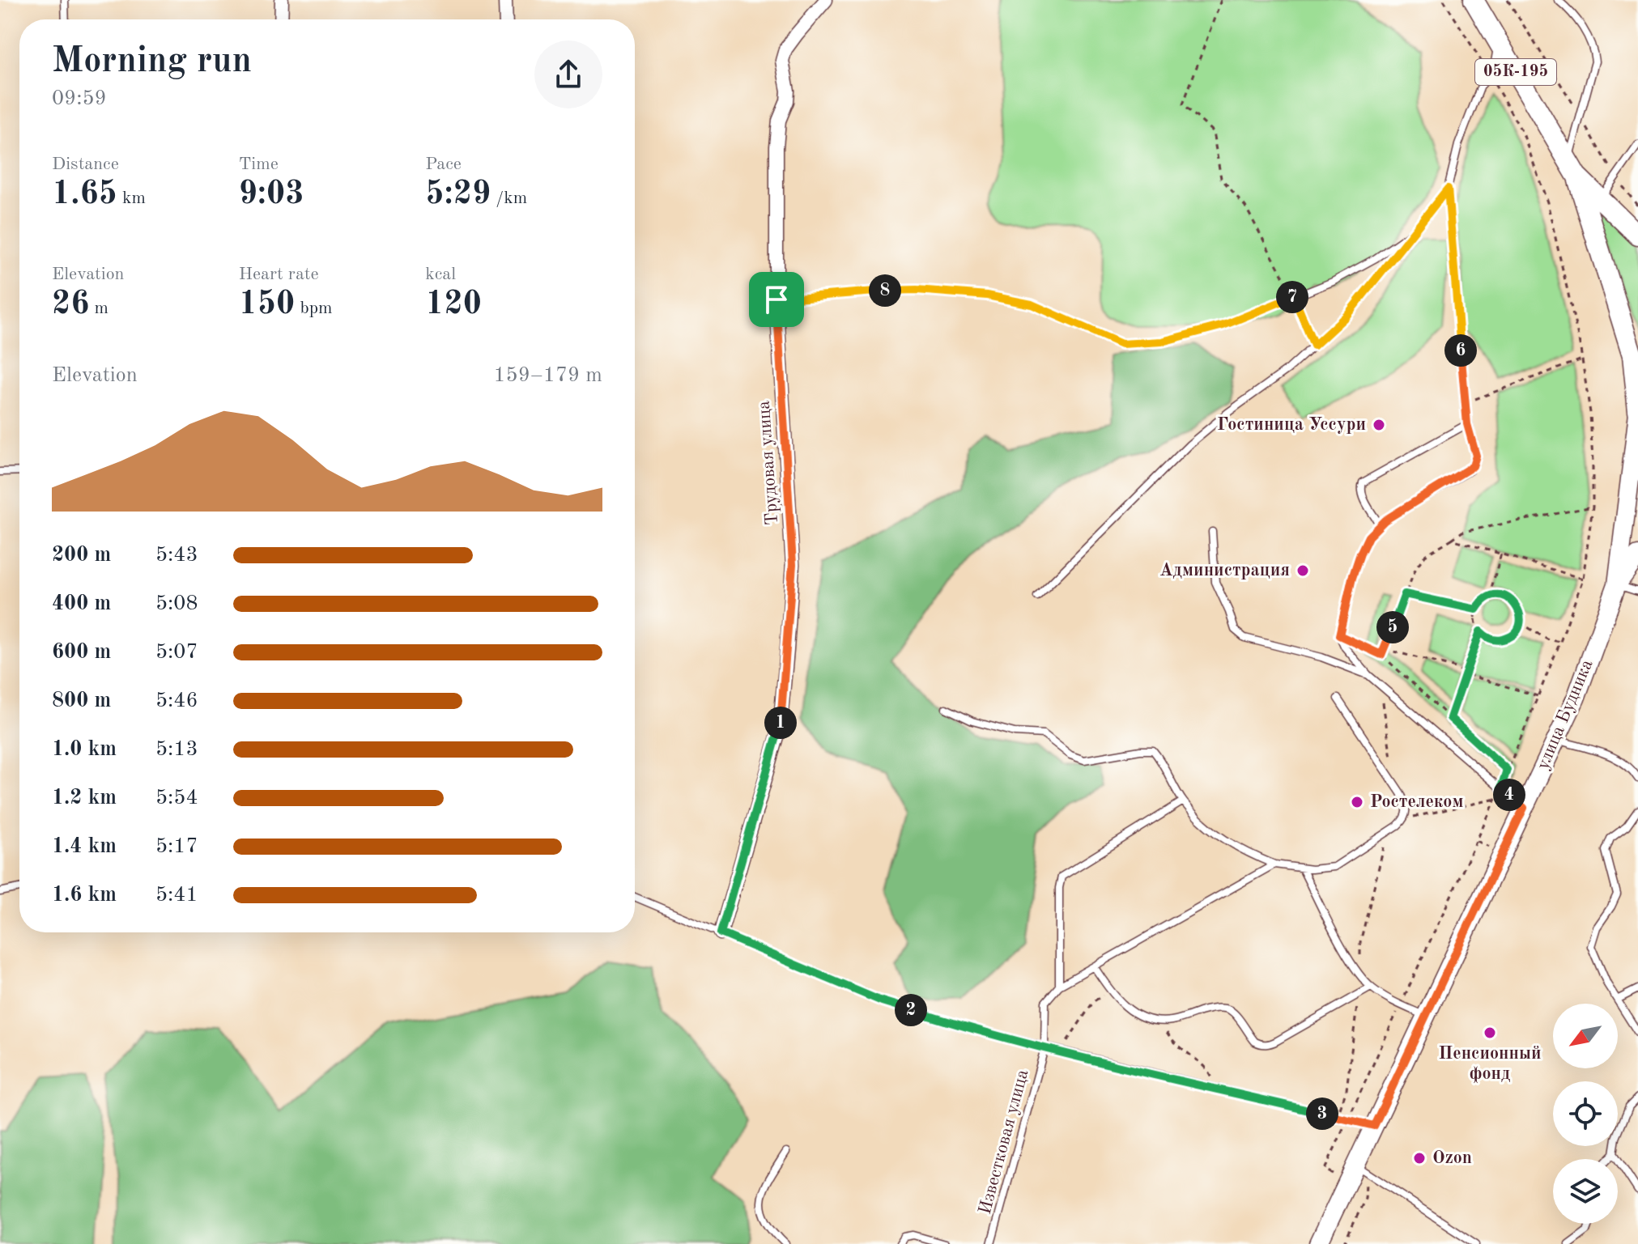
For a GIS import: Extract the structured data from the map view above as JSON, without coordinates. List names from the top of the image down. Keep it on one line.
{"streets":{"main road":["05К-195","улица Будника"],"street":["Трудовая улица"],"lane":["Известковая улица"]},"crossings":[["05К-195","улица Будника"]],"places":["Гостиница Уссури","Администрация","Ростелеком","Пенсионный фонд","Ozon"],"north":"bottom left","page":{"heading":["Morning run","09:59"],"stats":[["Distance","1.65 km"],["Time","9:03"],["Pace","5:29 /km"],["Elevation","26 m"],["Heart rate","150 bpm"],["kcal","120"]],"pins":["8","7","6","5","1","4","2","3"],"chart":["Elevation","159–179 m"],"list":[{"name":"200 m","note":"5:43"},{"name":"400 m","note":"5:08"},{"name":"600 m","note":"5:07"},{"name":"800 m","note":"5:46"},{"name":"1.0 km","note":"5:13"},{"name":"1.2 km","note":"5:54"},{"name":"1.4 km","note":"5:17"},{"name":"1.6 km","note":"5:41"}]}}
